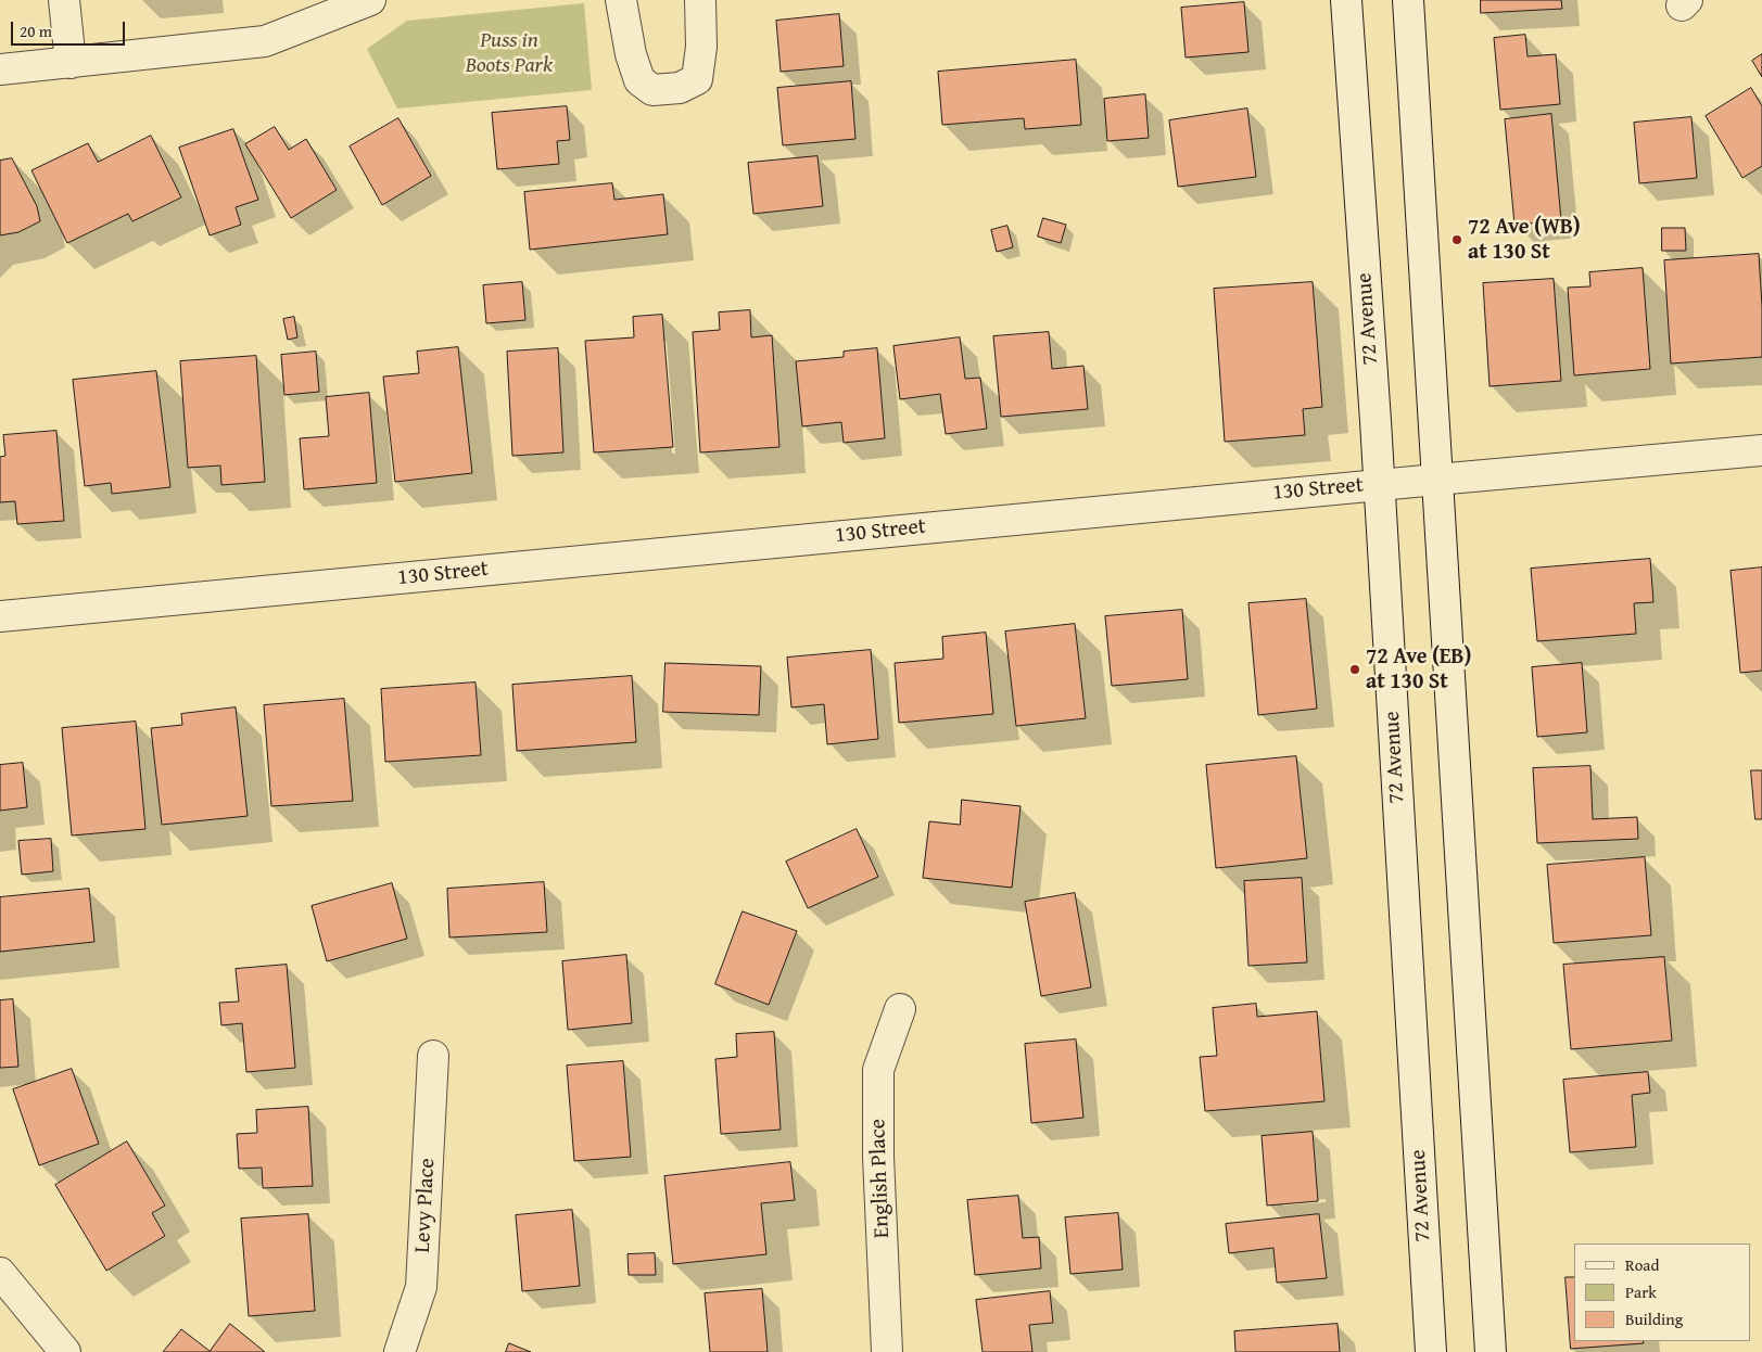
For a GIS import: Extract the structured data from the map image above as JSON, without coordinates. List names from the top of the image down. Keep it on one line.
{"streets":{"street":["72 Avenue","130 Street","English Place","Levy Place"]},"crossings":[["72 Avenue","130 Street"]],"parks":["Puss in Boots Park"],"places":["72 Ave (WB) at 130 St","72 Ave (EB) at 130 St"],"legend":["Road","Park","Building"],"scale_bar":"20 m"}
